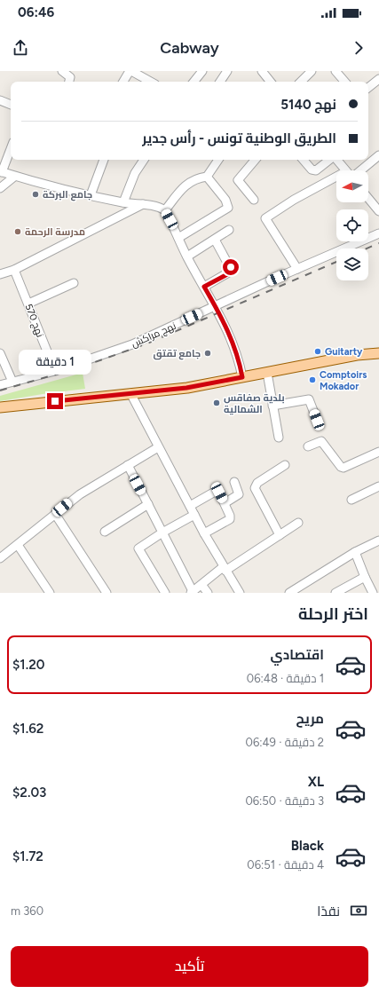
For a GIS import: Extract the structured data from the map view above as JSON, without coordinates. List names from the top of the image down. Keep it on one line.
{"streets":{"street":["نهج 570","نهج مراكش"]},"crossings":[["نهج 570","نهج مراكش"]],"places":["جامع البركة","مدرسة الرحمة","Guitarty","جامع تقتق","Comptoirs Mokador","بلدية صفاقس الشمالية"],"north":"left","page":{"status":"06:46","header":"Cabway","banner":["نهج 5140","الطريق الوطنية تونس - رأس جدير"],"bubble":"1 دقيقة","heading":"اختر الرحلة","list":[{"name":"اقتصادي","note":"1 دقيقة · 06:48","value":"$1.20"},{"name":"مريح","note":"2 دقيقة · 06:49","value":"$1.62"},{"name":"XL","note":"3 دقيقة · 06:50","value":"$2.03"},{"name":"Black","note":"4 دقيقة · 06:51","value":"$1.72"}],"pay":["نقدًا","360 m"],"buttons":"تأكيد"}}
